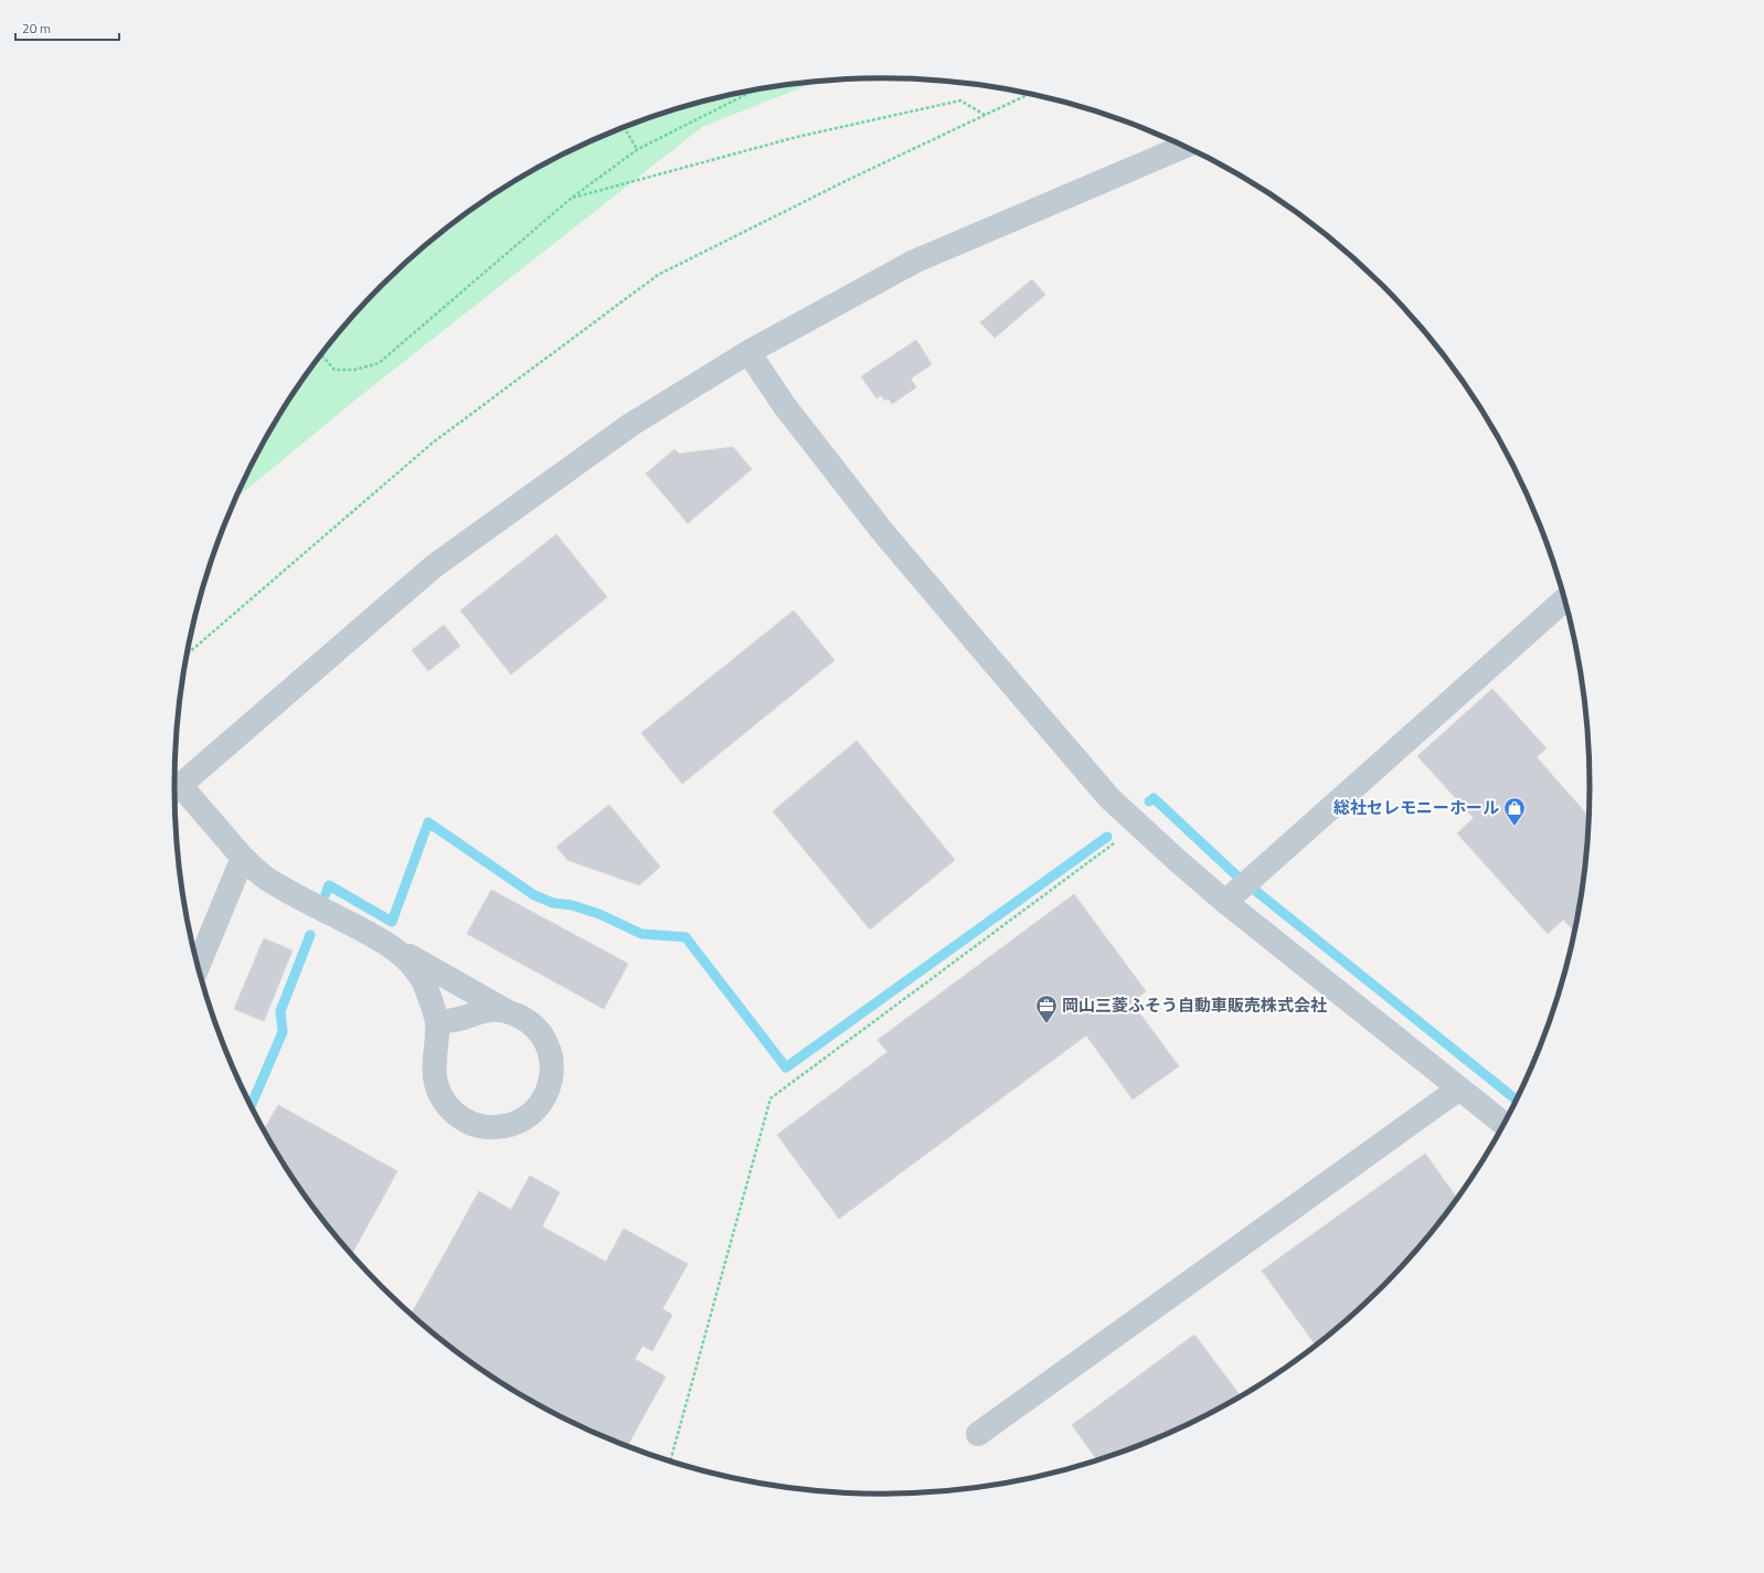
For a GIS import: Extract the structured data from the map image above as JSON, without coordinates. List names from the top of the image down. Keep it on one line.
{"places":{"shop":["総社セレモニーホール"],"office":["岡山三菱ふそう自動車販売株式会社"]},"scale_bar":"20 m"}
